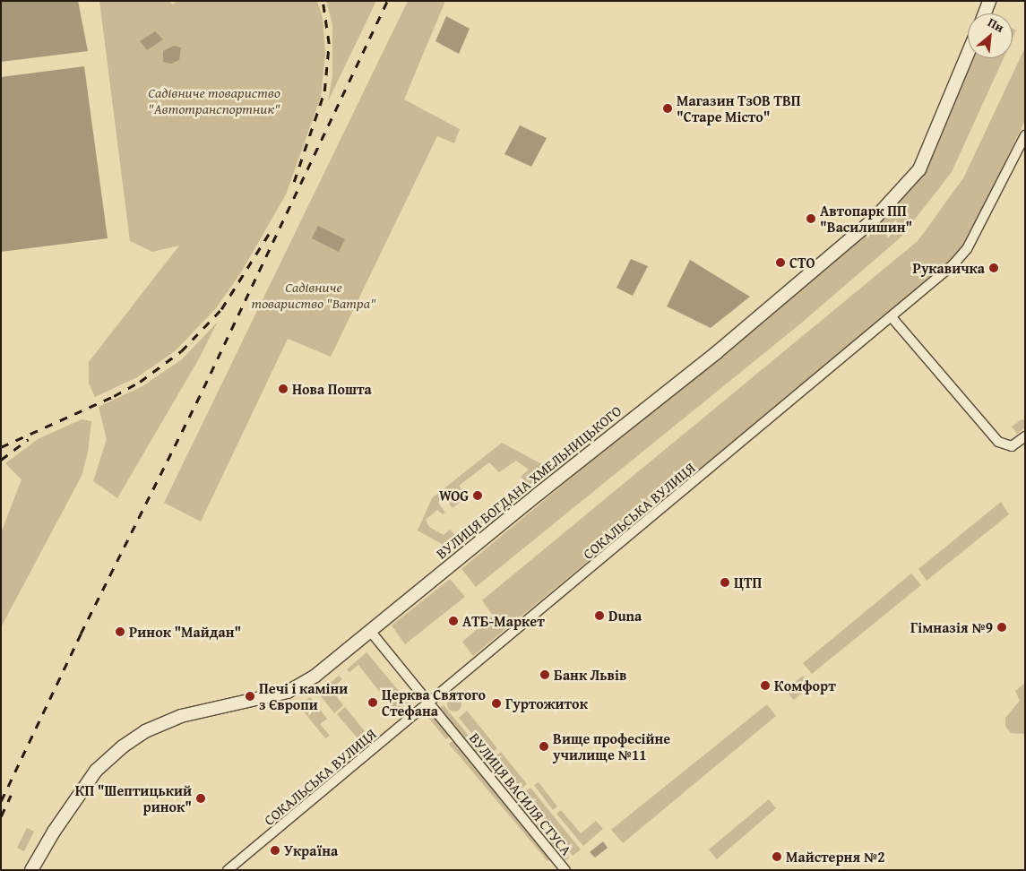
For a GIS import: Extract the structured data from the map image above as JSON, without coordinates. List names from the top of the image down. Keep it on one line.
{"streets":{"street":["ВУЛИЦЯ БОГДАНА ХМЕЛЬНИЦЬКОГО","СОКАЛЬСЬКА ВУЛИЦЯ","ВУЛИЦЯ ВАСИЛЯ СТУСА"]},"crossings":[["ВУЛИЦЯ БОГДАНА ХМЕЛЬНИЦЬКОГО","ВУЛИЦЯ ВАСИЛЯ СТУСА"],["СОКАЛЬСЬКА ВУЛИЦЯ","ВУЛИЦЯ ВАСИЛЯ СТУСА"]],"parks":["Садівниче товариство \"Автотранспортник\"","Садівниче товариство \"Ватра\""],"places":["Магазин ТзОВ ТВП \"Старе Місто\"","Автопарк ПП \"Василишин\"","СТО","Рукавичка","Нова Пошта","WOG","ЦТП","Duna","АТБ-Маркет","Гімназія №9","Ринок \"Майдан\"","Банк Львів","Комфорт","Печі і каміни з Європи","Церква Святого Стефана","Гуртожиток","Вище професійне училище №11","КП \"Шептицький ринок\"","Україна","Майстерня №2"],"north":"top right"}
